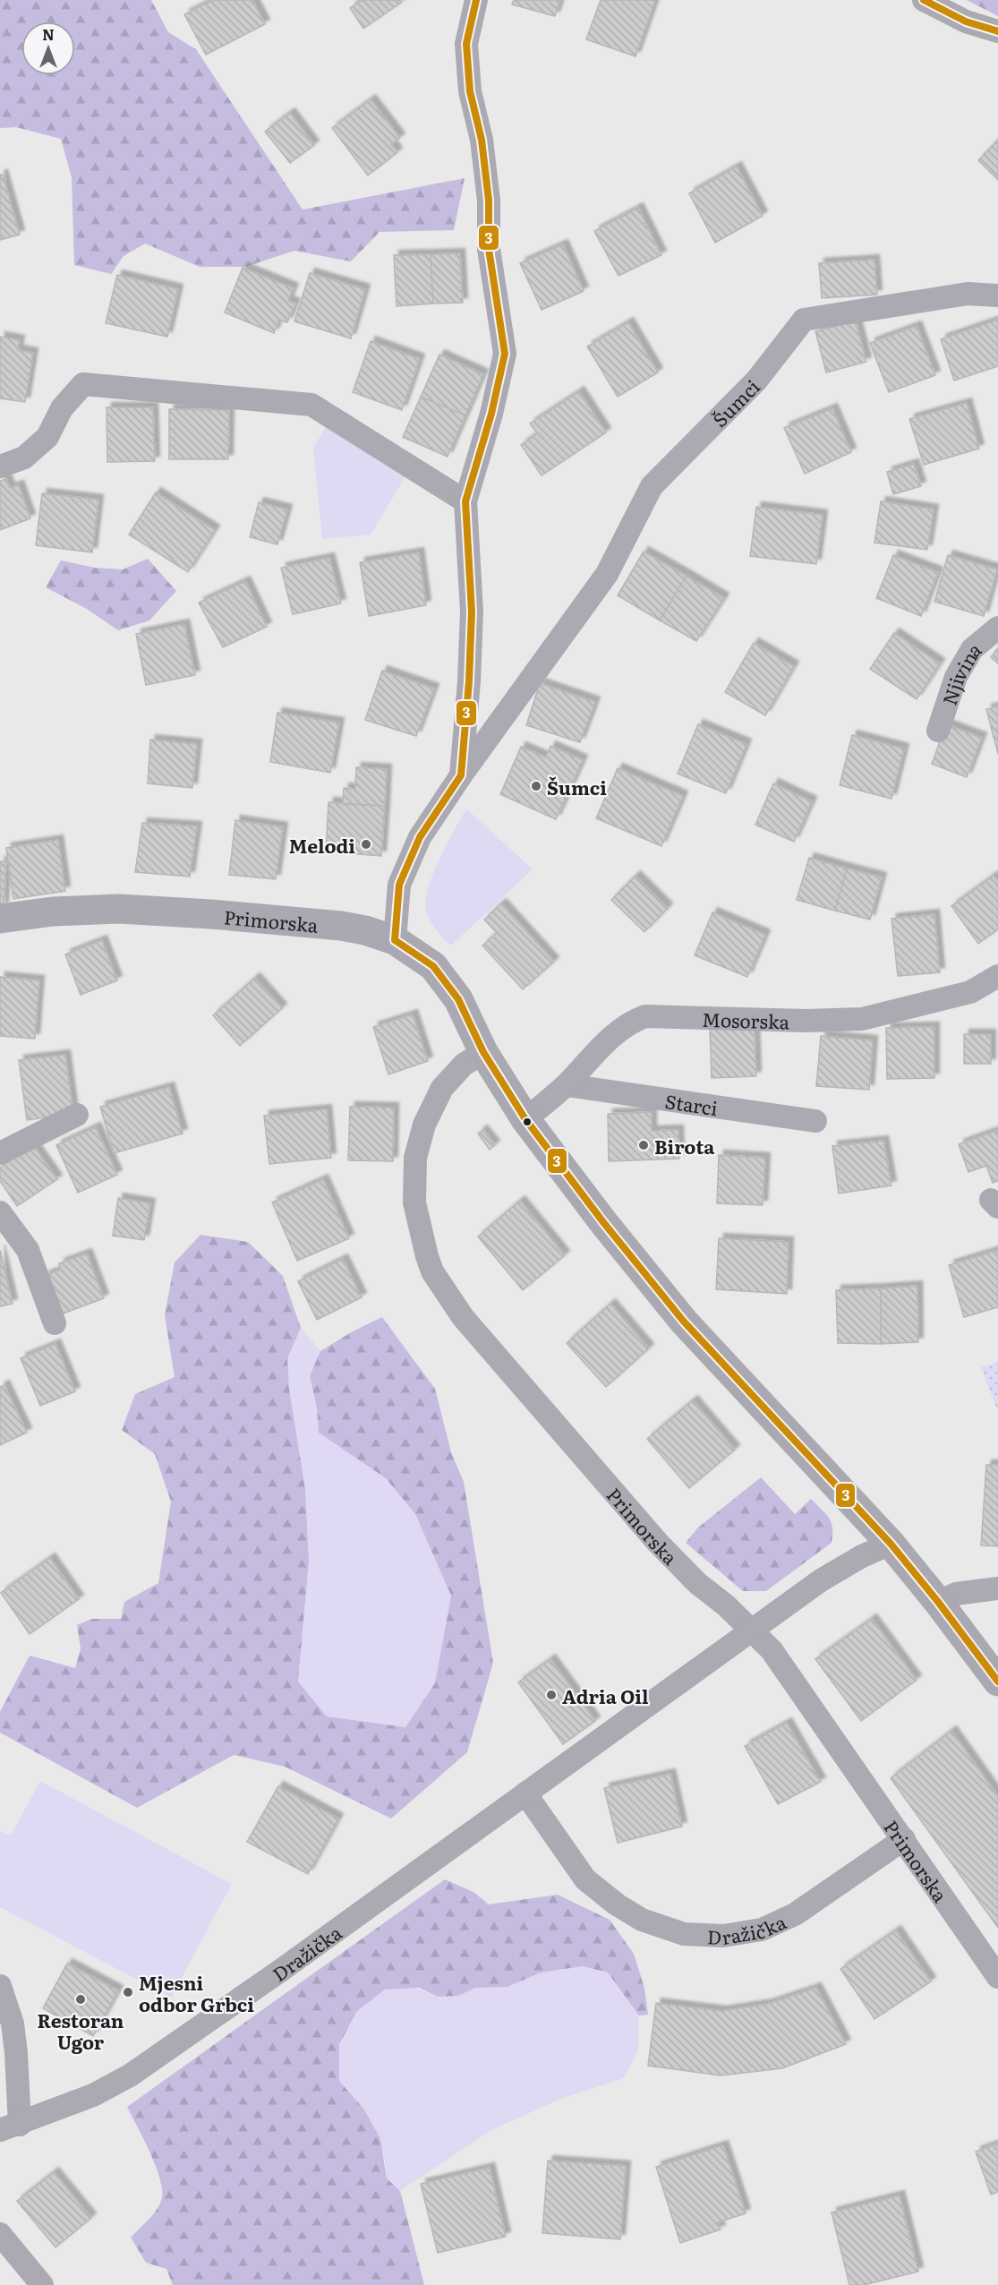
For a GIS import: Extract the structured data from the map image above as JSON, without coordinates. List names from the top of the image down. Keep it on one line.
{"streets":{"street":["Šumci","Njivina","Primorska","Mosorska","Starci","Dražička"]},"crossings":[["Šumci","Primorska"],["Primorska","Mosorska"],["Primorska","Dražička"],["Mosorska","Starci"]],"places":["Šumci","Melodi","Birota","Adria Oil","Mjesni odbor Grbci","Restoran Ugor"],"lines":["transit line 3"],"north":"top"}
